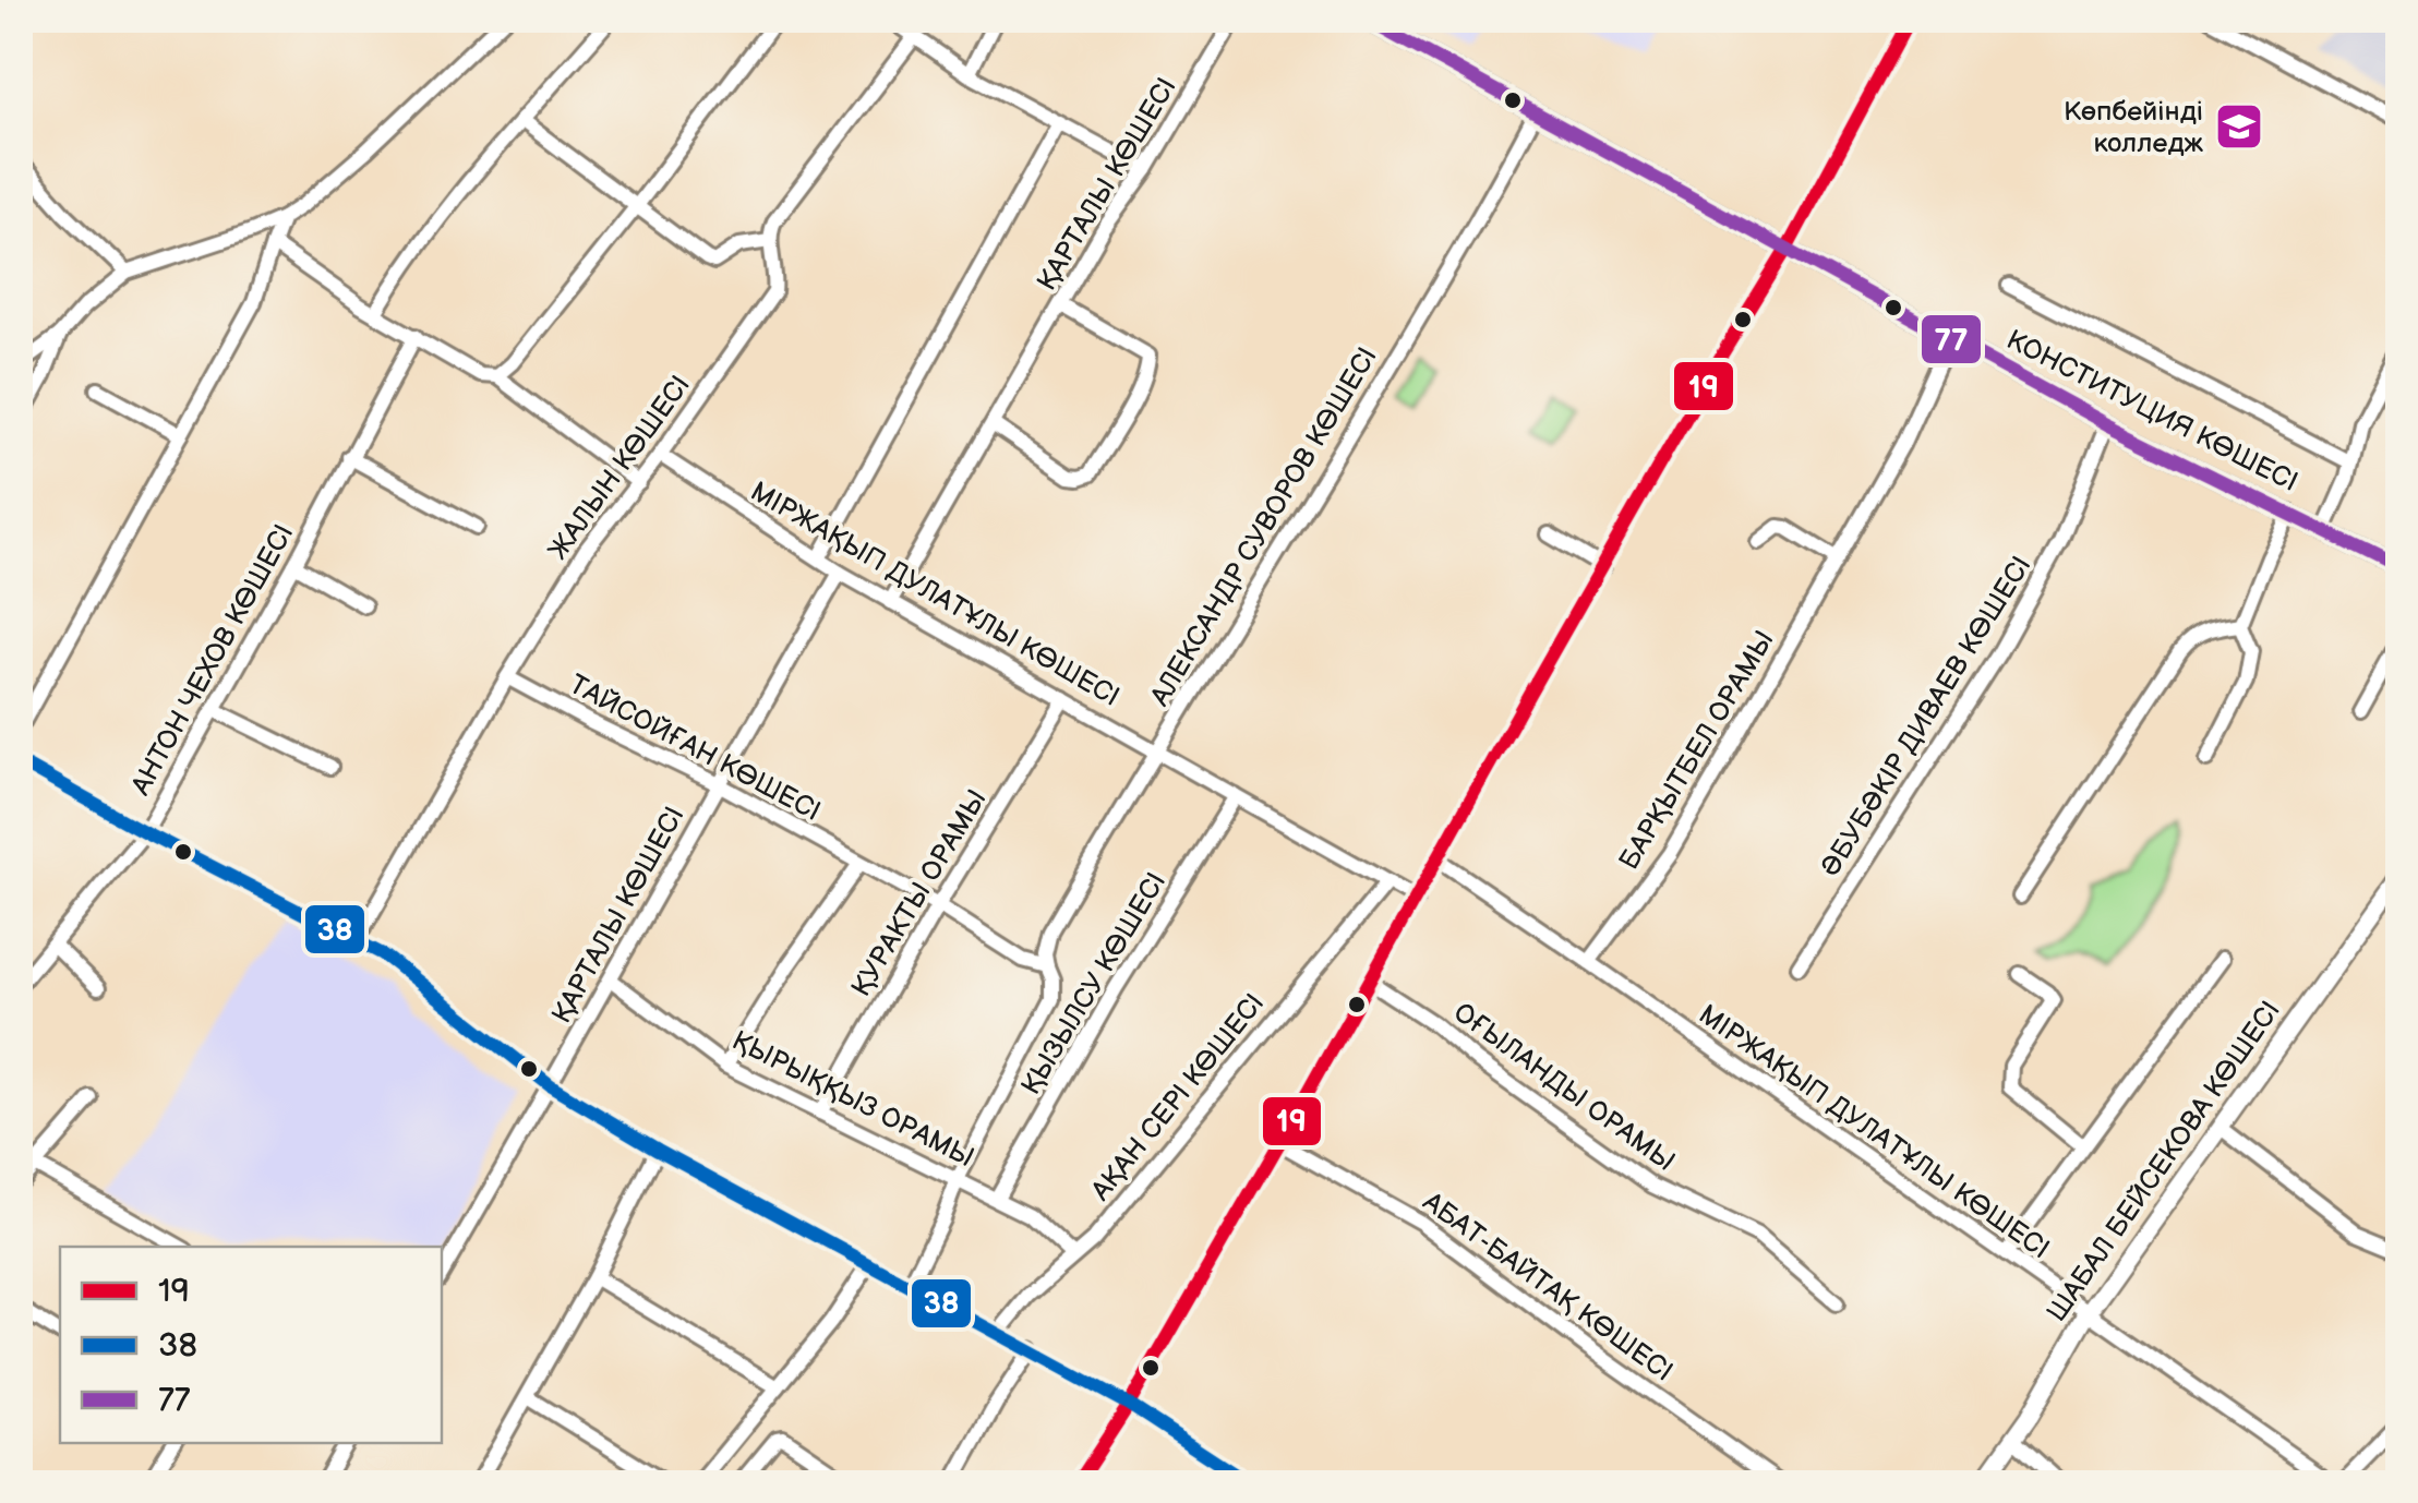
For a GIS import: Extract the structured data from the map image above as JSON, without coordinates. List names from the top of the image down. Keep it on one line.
{"streets":{"main road":["КОНСТИТУЦИЯ КӨШЕСІ","ШАБАЛ БЕЙСЕКОВА КӨШЕСІ"],"street":["ҚАРТАЛЫ КӨШЕСІ","ЖАЛЫН КӨШЕСІ","АЛЕКСАНДР СУВОРОВ КӨШЕСІ","МІРЖАҚЫП ДУЛАТҰЛЫ КӨШЕСІ","АНТОН ЧЕХОВ КӨШЕСІ","ӘБУБӘКІР ДИВАЕВ КӨШЕСІ","ТАЙСОЙҒАН КӨШЕСІ","БАРҚЫТБЕЛ ОРАМЫ","ҚУРАКТЫ ОРАМЫ","ҚЫЗЫЛСУ КӨШЕСІ","ОҒЫЛАНДЫ ОРАМЫ","АҚАН СЕРІ КӨШЕСІ","ҚЫРЫҚҚЫЗ ОРАМЫ","АБАТ-БАЙТАҚ КӨШЕСІ"]},"crossings":[["ҚАРТАЛЫ КӨШЕСІ","МІРЖАҚЫП ДУЛАТҰЛЫ КӨШЕСІ"],["ҚАРТАЛЫ КӨШЕСІ","ТАЙСОЙҒАН КӨШЕСІ"],["ҚАРТАЛЫ КӨШЕСІ","ҚЫРЫҚҚЫЗ ОРАМЫ"],["КОНСТИТУЦИЯ КӨШЕСІ","АЛЕКСАНДР СУВОРОВ КӨШЕСІ"],["КОНСТИТУЦИЯ КӨШЕСІ","ӘБУБӘКІР ДИВАЕВ КӨШЕСІ"],["КОНСТИТУЦИЯ КӨШЕСІ","БАРҚЫТБЕЛ ОРАМЫ"],["ЖАЛЫН КӨШЕСІ","МІРЖАҚЫП ДУЛАТҰЛЫ КӨШЕСІ"],["ЖАЛЫН КӨШЕСІ","ТАЙСОЙҒАН КӨШЕСІ"],["АЛЕКСАНДР СУВОРОВ КӨШЕСІ","МІРЖАҚЫП ДУЛАТҰЛЫ КӨШЕСІ"],["АЛЕКСАНДР СУВОРОВ КӨШЕСІ","ТАЙСОЙҒАН КӨШЕСІ"],["АЛЕКСАНДР СУВОРОВ КӨШЕСІ","ҚЫРЫҚҚЫЗ ОРАМЫ"],["МІРЖАҚЫП ДУЛАТҰЛЫ КӨШЕСІ","БАРҚЫТБЕЛ ОРАМЫ"],["МІРЖАҚЫП ДУЛАТҰЛЫ КӨШЕСІ","ҚУРАКТЫ ОРАМЫ"],["МІРЖАҚЫП ДУЛАТҰЛЫ КӨШЕСІ","ҚЫЗЫЛСУ КӨШЕСІ"],["МІРЖАҚЫП ДУЛАТҰЛЫ КӨШЕСІ","АҚАН СЕРІ КӨШЕСІ"],["МІРЖАҚЫП ДУЛАТҰЛЫ КӨШЕСІ","ШАБАЛ БЕЙСЕКОВА КӨШЕСІ"],["ТАЙСОЙҒАН КӨШЕСІ","ҚУРАКТЫ ОРАМЫ"],["ҚУРАКТЫ ОРАМЫ","ҚЫРЫҚҚЫЗ ОРАМЫ"],["ҚЫЗЫЛСУ КӨШЕСІ","ҚЫРЫҚҚЫЗ ОРАМЫ"],["АҚАН СЕРІ КӨШЕСІ","ҚЫРЫҚҚЫЗ ОРАМЫ"]],"places":{"school or university":["Көпбейінді колледж"]},"lines":["transit line 19","transit line 77","transit line 38"],"legend":["19","38","77"]}
